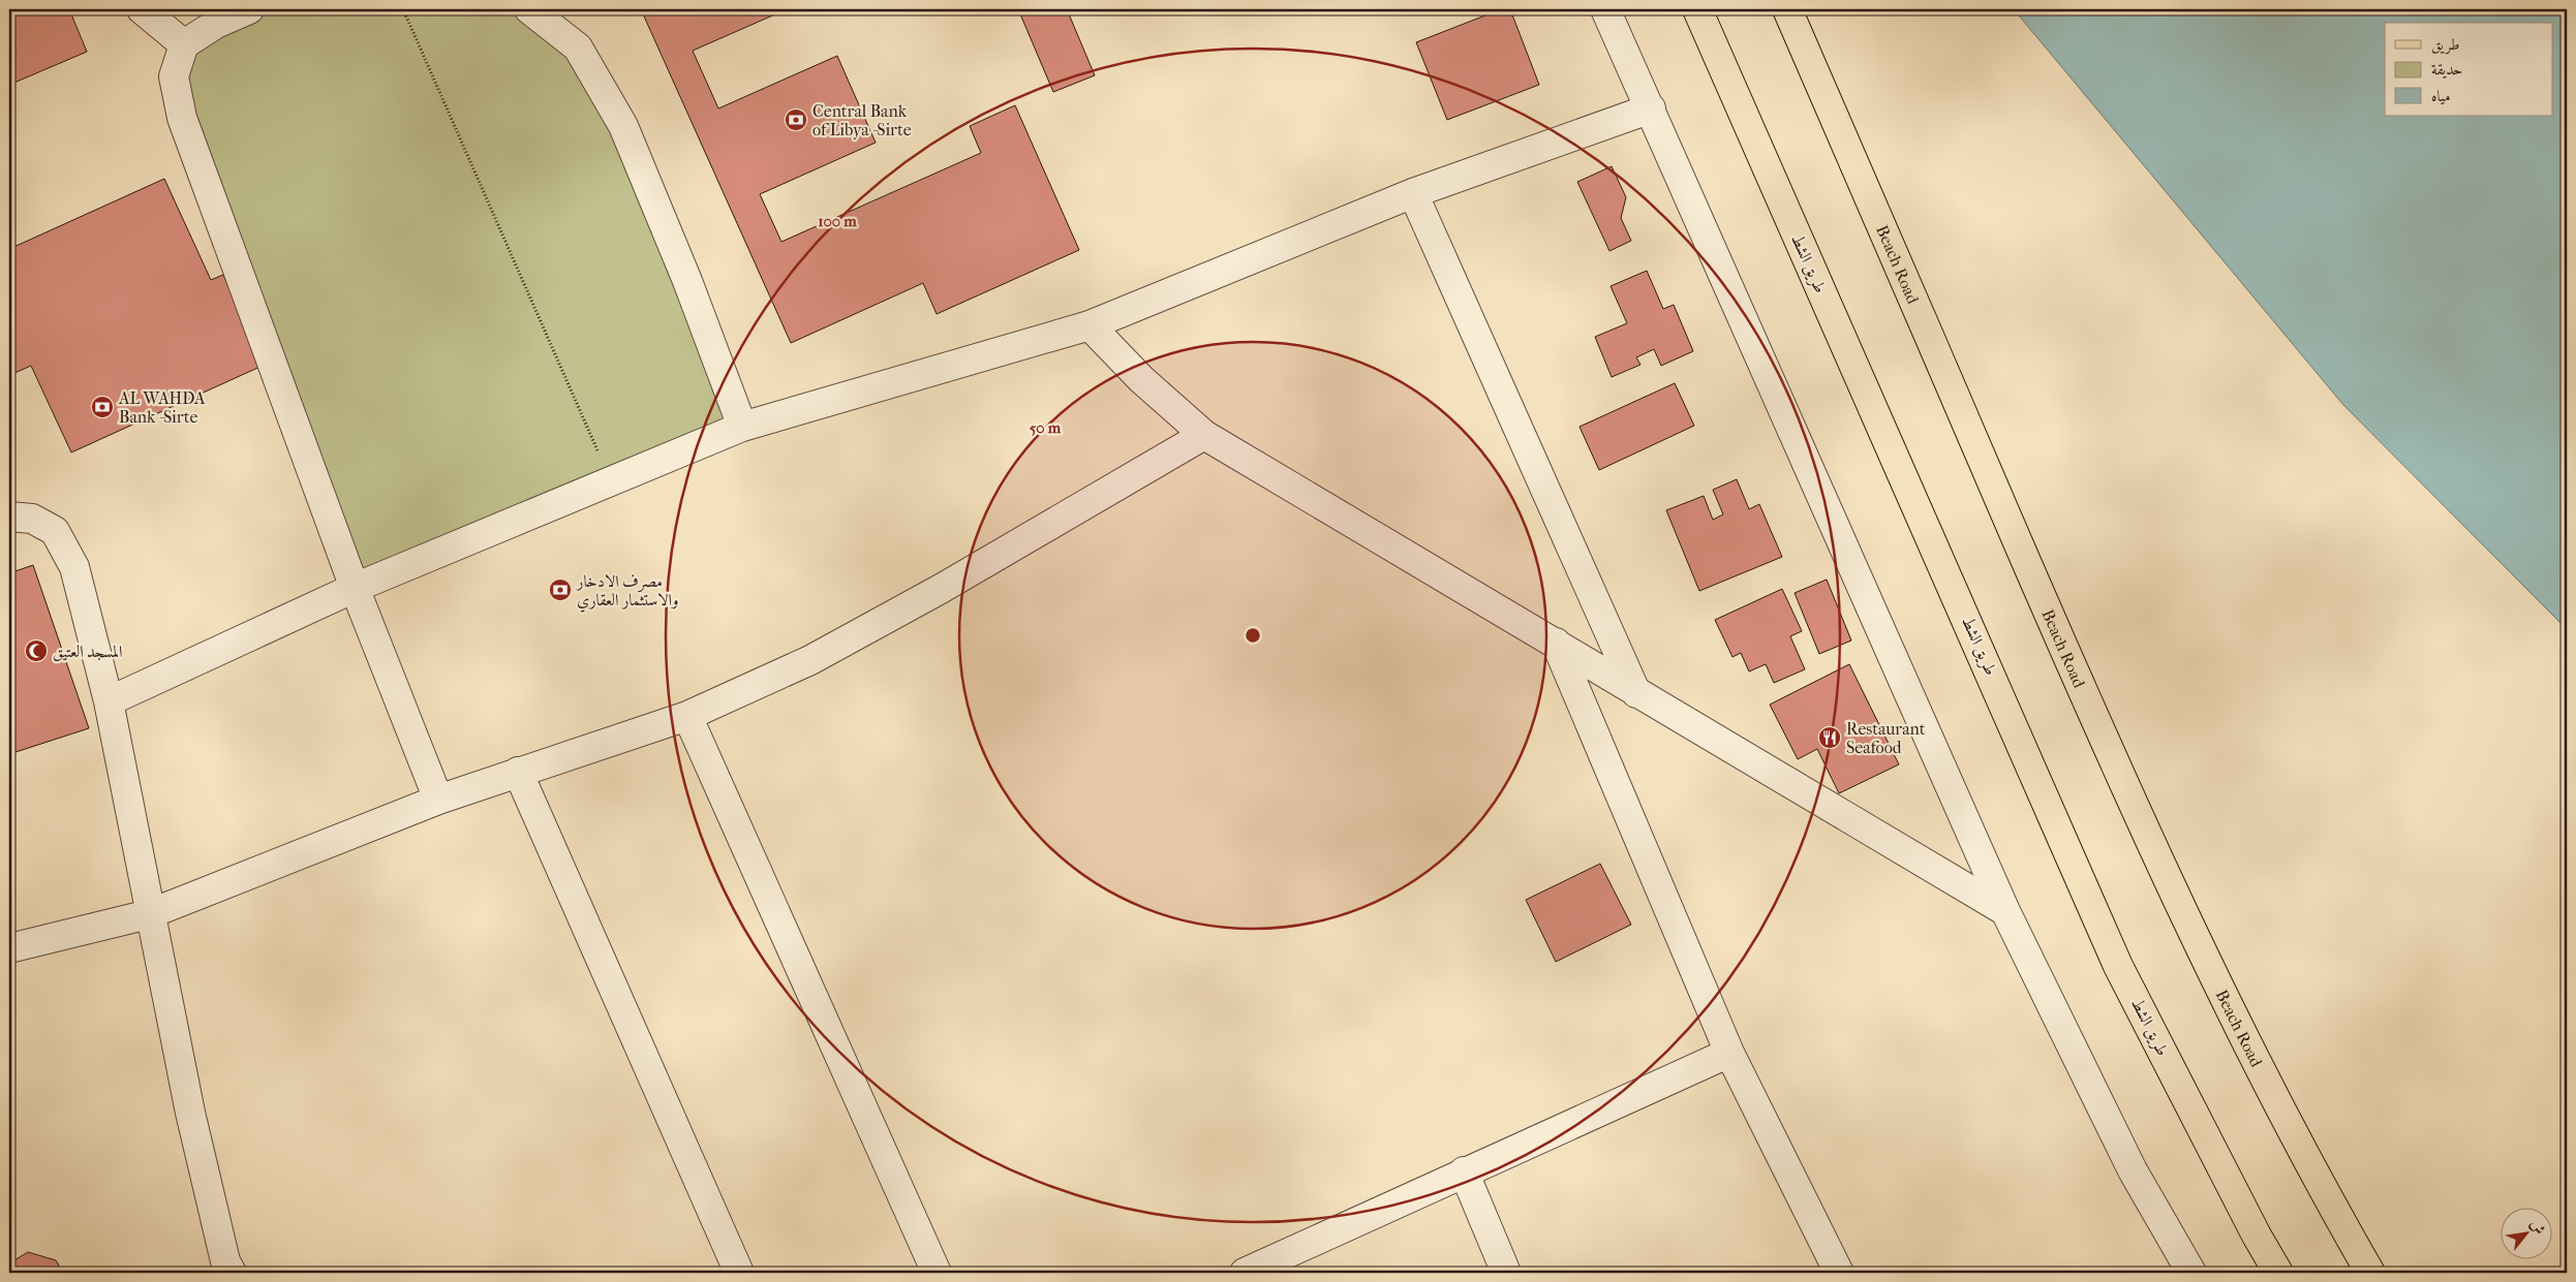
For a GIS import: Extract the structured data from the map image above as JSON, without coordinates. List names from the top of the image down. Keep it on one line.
{"streets":{"main road":["طريق الشط","Beach Road"]},"places":{"bank":["Central Bank of Libya -Sirte","AL WAHDA Bank -Sirte","مصرف الادخار والاستثمار العقاري"],"mosque":["المسجد العتيق"],"restaurant":["Restaurant Seafood"]},"legend":["طريق","حديقة","مياه"],"north":"top right","rings":["100 m","50 m"]}
